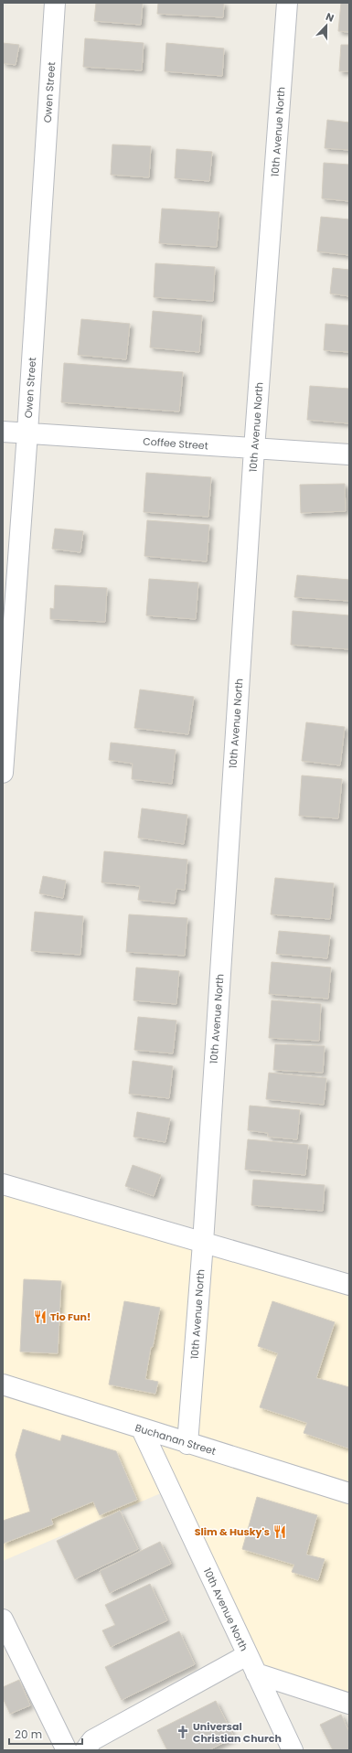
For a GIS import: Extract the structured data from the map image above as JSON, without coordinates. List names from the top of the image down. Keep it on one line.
{"streets":{"street":["Owen Street","10th Avenue North","Coffee Street","Buchanan Street"]},"crossings":[["Owen Street","Coffee Street"],["10th Avenue North","Coffee Street"],["10th Avenue North","Buchanan Street"]],"places":{"restaurant":["Tio Fun!","Slim & Husky's"],"church":["Universal Christian Church"]},"scale_bar":"20 m","north":"top"}
